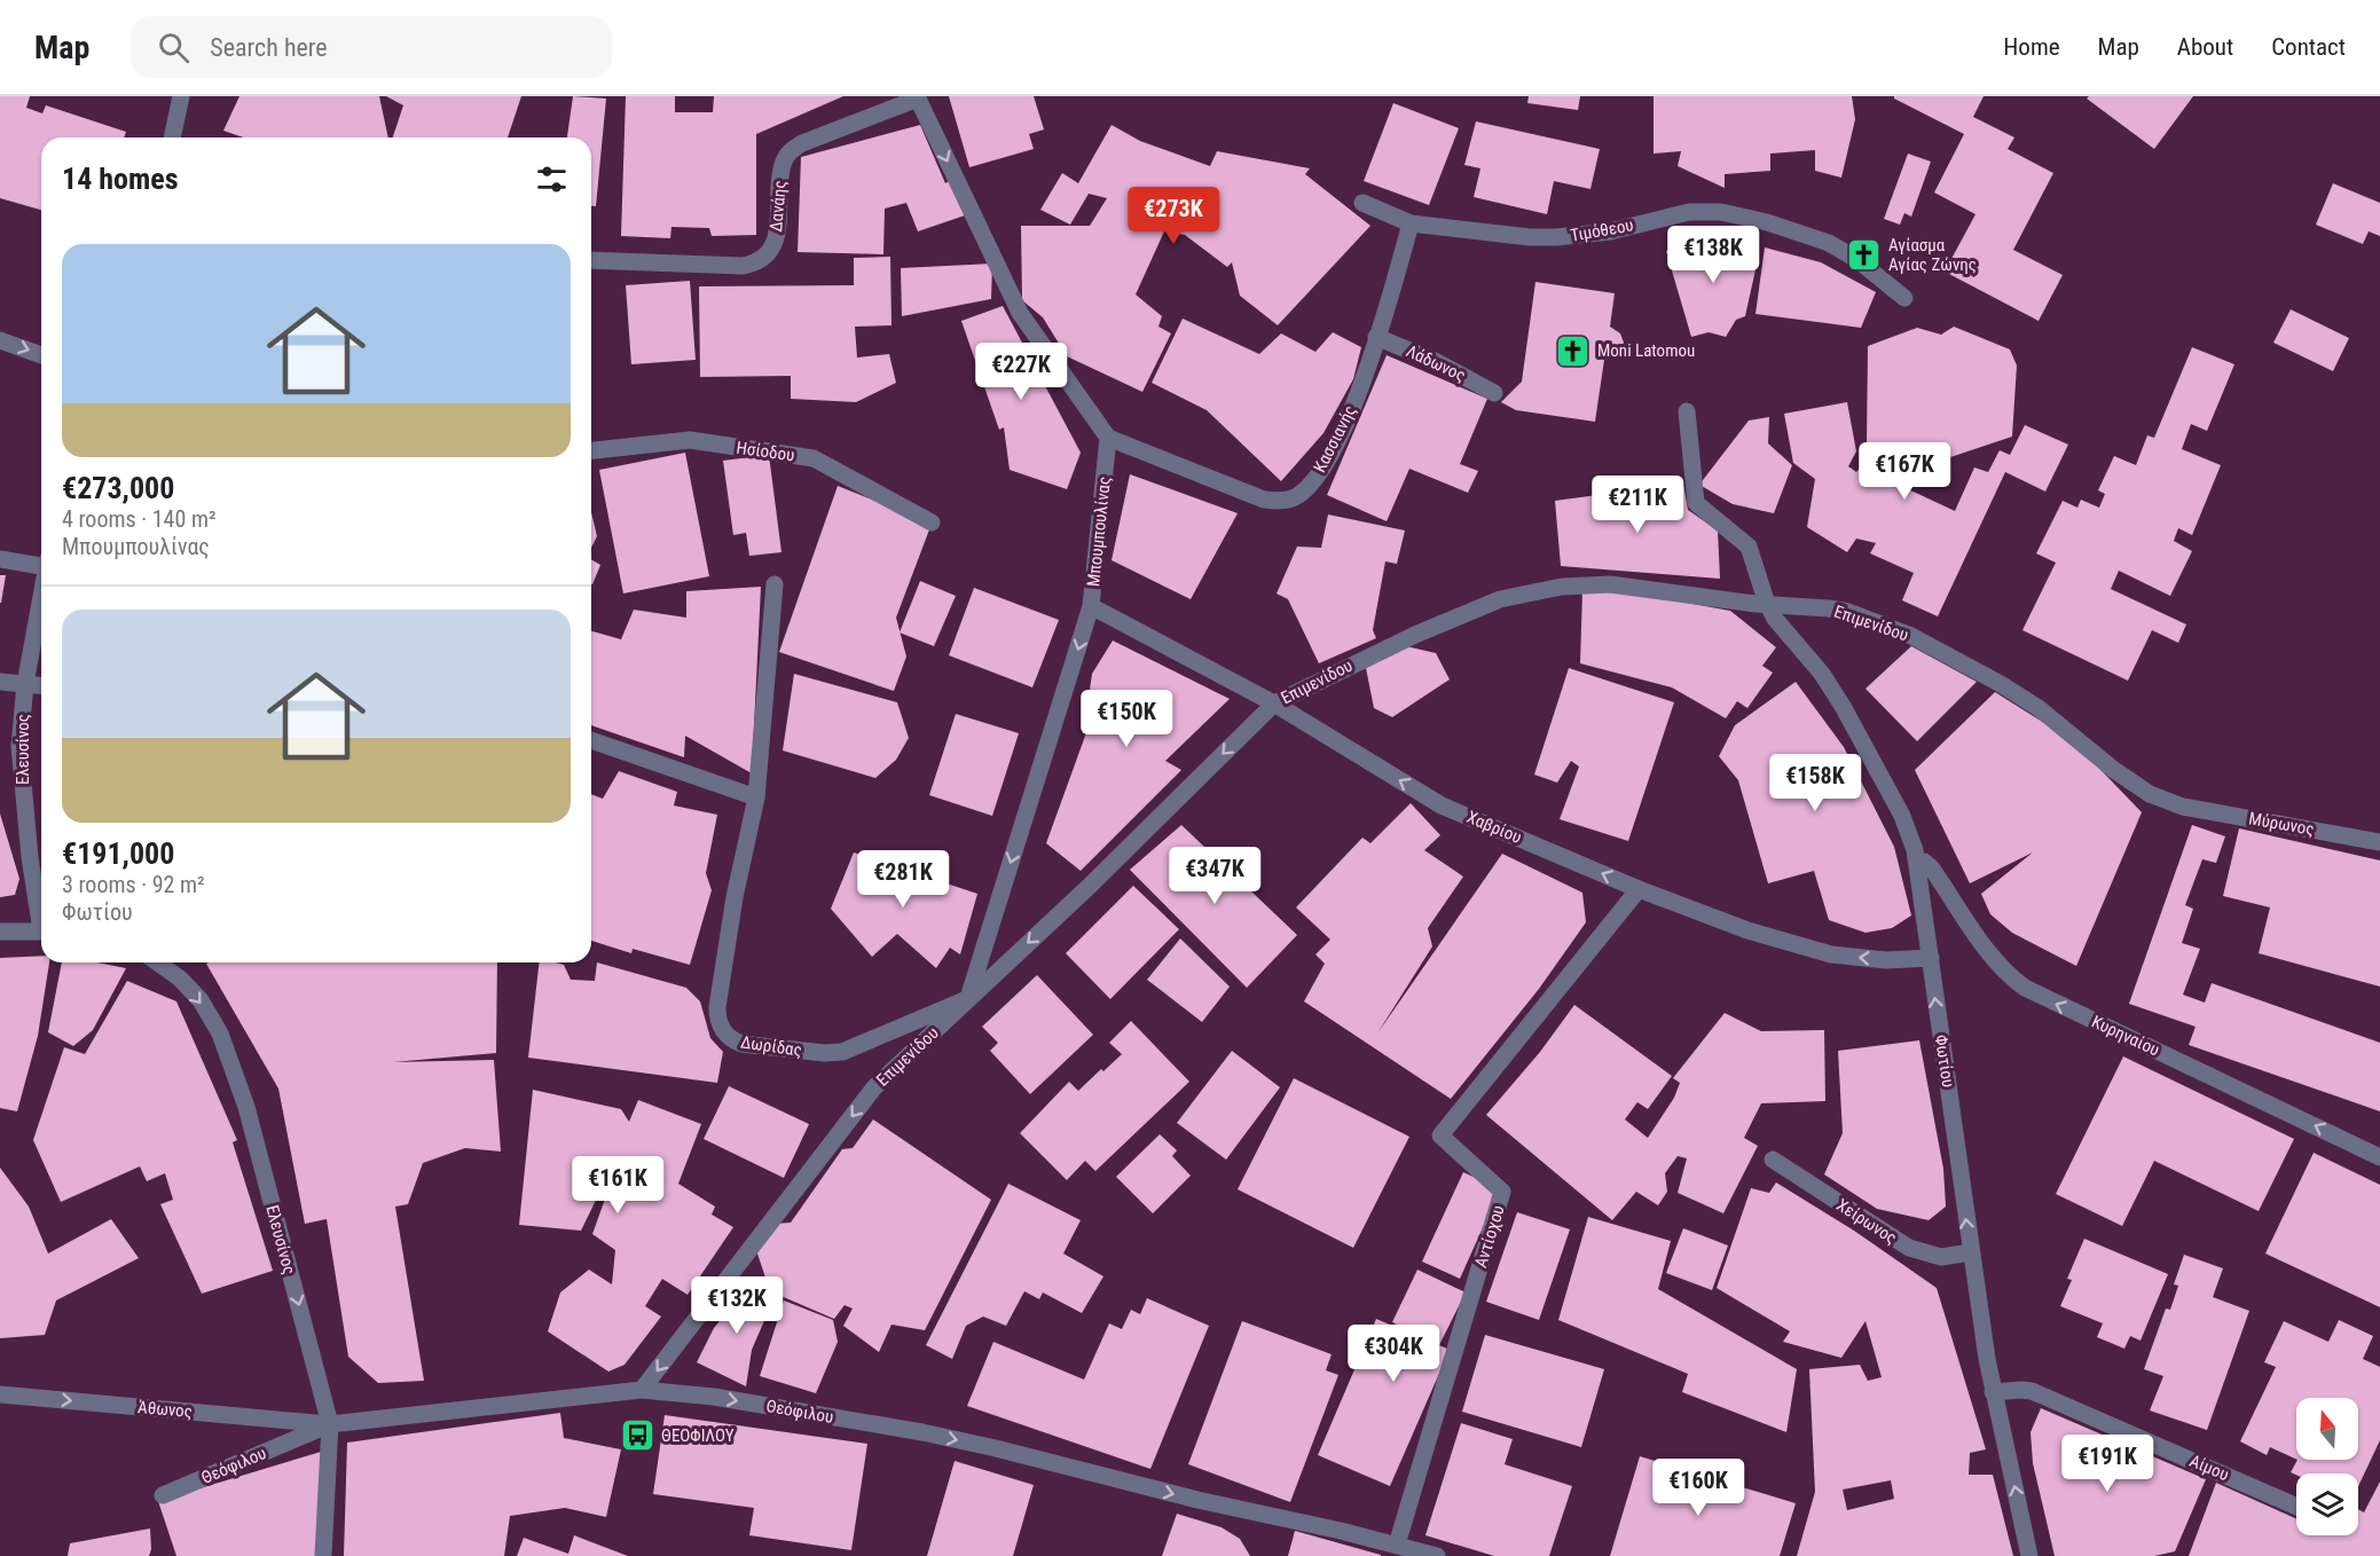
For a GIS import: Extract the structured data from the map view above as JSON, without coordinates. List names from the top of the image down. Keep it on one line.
{"streets":{"street":["Δανάης","Τιμόθεου","Λάδωνος","Κασσιανής","Ησίοδου","Μπουμπουλίνας","Επιμενίδου","Ελευσίνος","Μύρωνος","Χαβρίου","Κυρηναίου","Δωρίδας","Φωτίου","Χείρωνος","Αντίοχου","Άθωνος","Θεόφιλου","Αίμου"]},"crossings":[["Τιμόθεου","Κασσιανής"],["Λάδωνος","Κασσιανής"],["Κασσιανής","Μπουμπουλίνας"],["Μπουμπουλίνας","Επιμενίδου"],["Μπουμπουλίνας","Χαβρίου"],["Μπουμπουλίνας","Δωρίδας"],["Επιμενίδου","Μύρωνος"],["Επιμενίδου","Χαβρίου"],["Επιμενίδου","Δωρίδας"],["Επιμενίδου","Φωτίου"],["Επιμενίδου","Θεόφιλου"],["Ελευσίνος","Άθωνος"],["Ελευσίνος","Θεόφιλου"],["Χαβρίου","Φωτίου"],["Χαβρίου","Αντίοχου"],["Κυρηναίου","Φωτίου"],["Φωτίου","Χείρωνος"],["Φωτίου","Αίμου"],["Αντίοχου","Θεόφιλου"],["Άθωνος","Θεόφιλου"]],"one_way":["Μπουμπουλίνας","Επιμενίδου","Ελευσίνος","Χαβρίου","Κυρηναίου","Φωτίου","Άθωνος","Θεόφιλου"],"places":{"church":["Αγίασμα Αγίας Ζώνης","Moni Latomou"],"bus stop":["ΘΕΟΦΙΛΟΥ"]},"north":"top","page":{"header":"Map","search":"Search here","nav":["Home","Map","About","Contact"],"heading":"14 homes","price":["€273K","€138K","€227K","€167K","€211K","€150K","€158K","€347K","€281K","€161K","€132K","€304K","€191K","€160K"],"list":[{"name":"€273,000","note":"4 rooms · 140 m² · Μπουμπουλίνας"},{"name":"€191,000","note":"3 rooms · 92 m² · Φωτίου"}]}}
